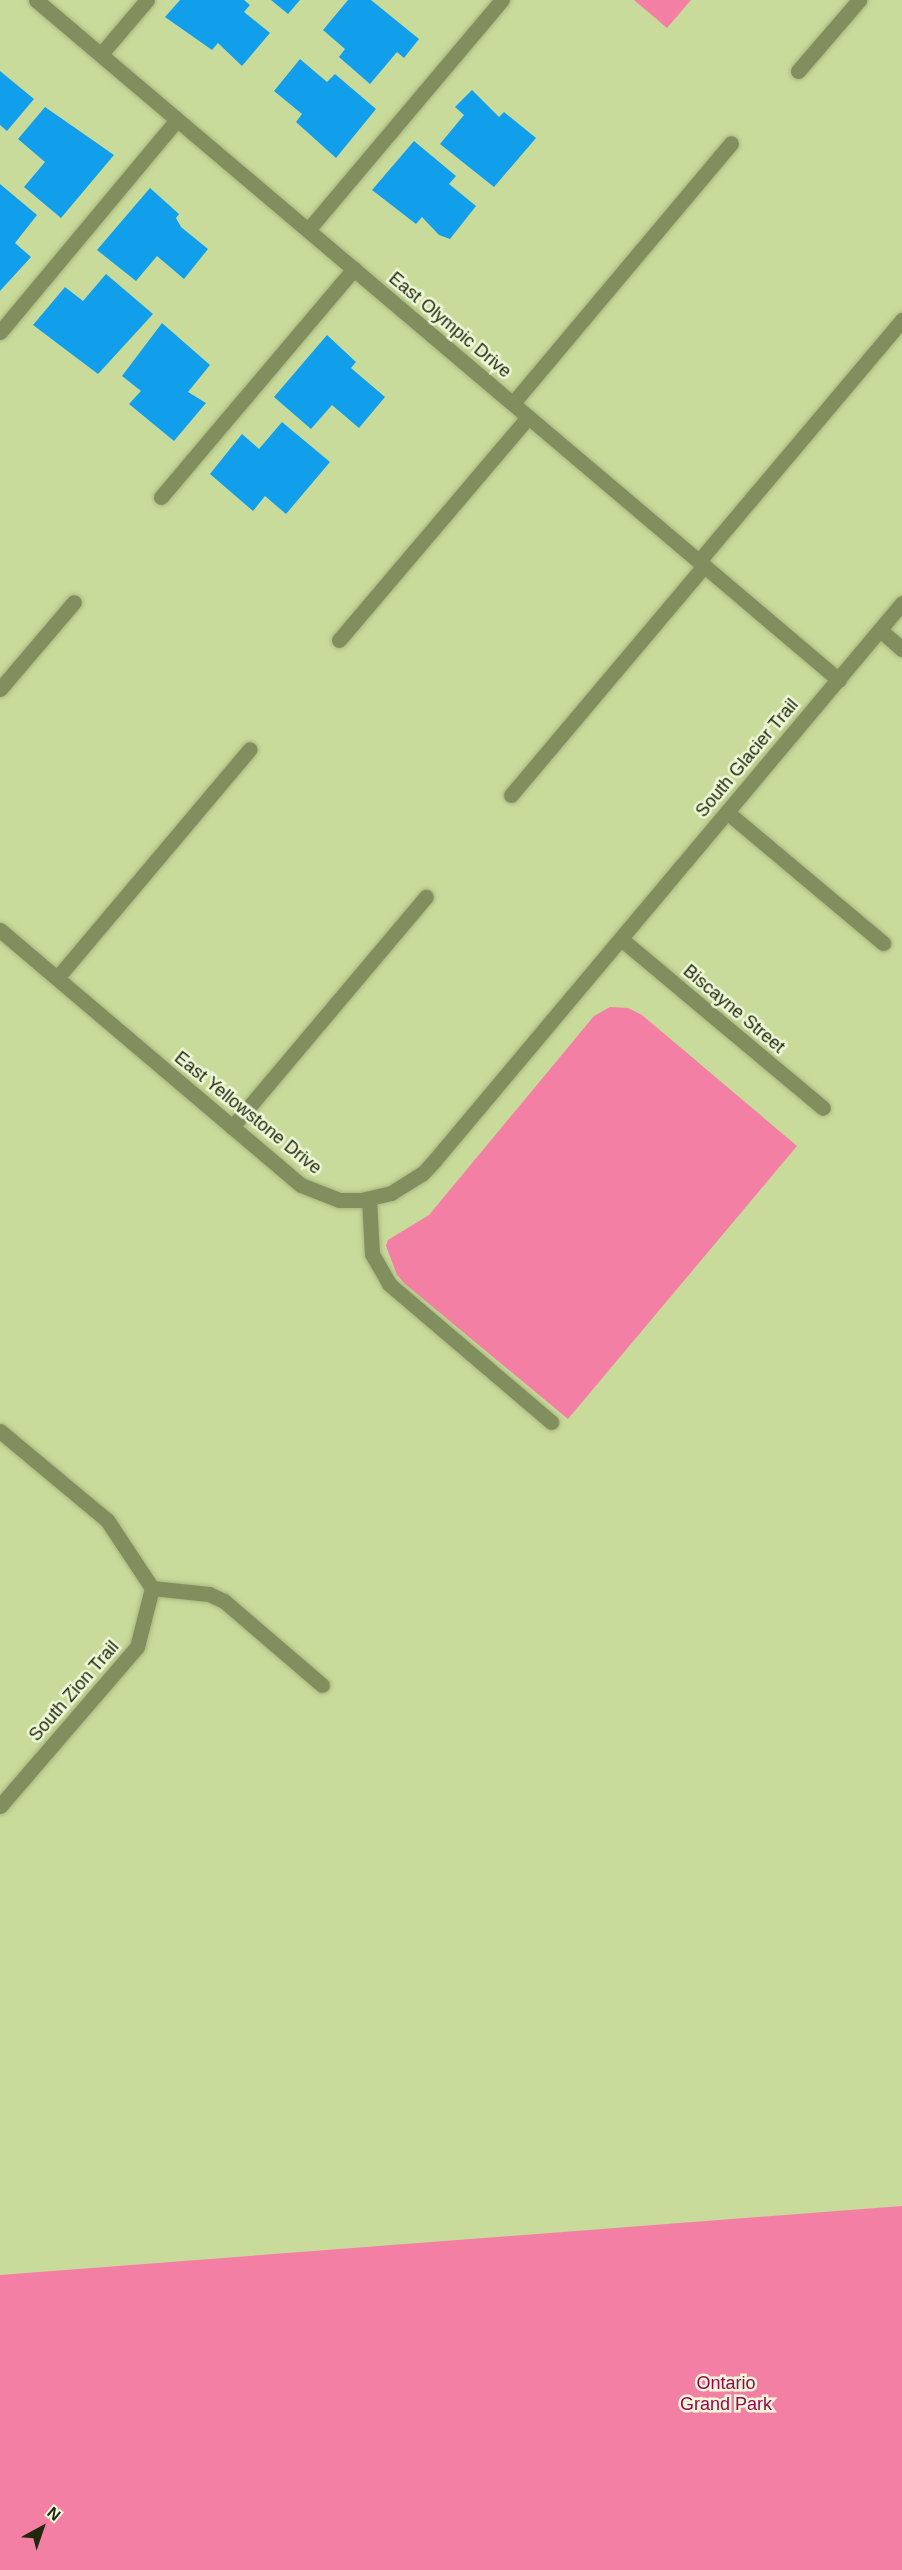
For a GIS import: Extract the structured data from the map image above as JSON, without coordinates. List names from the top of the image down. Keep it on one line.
{"streets":{"street":["East Olympic Drive","South Glacier Trail","Biscayne Street","East Yellowstone Drive","South Zion Trail"]},"crossings":[["East Olympic Drive","South Glacier Trail"],["South Glacier Trail","Biscayne Street"],["South Glacier Trail","East Yellowstone Drive"],["Biscayne Street","East Yellowstone Drive"]],"parks":["Ontario Grand Park"],"north":"top right"}
